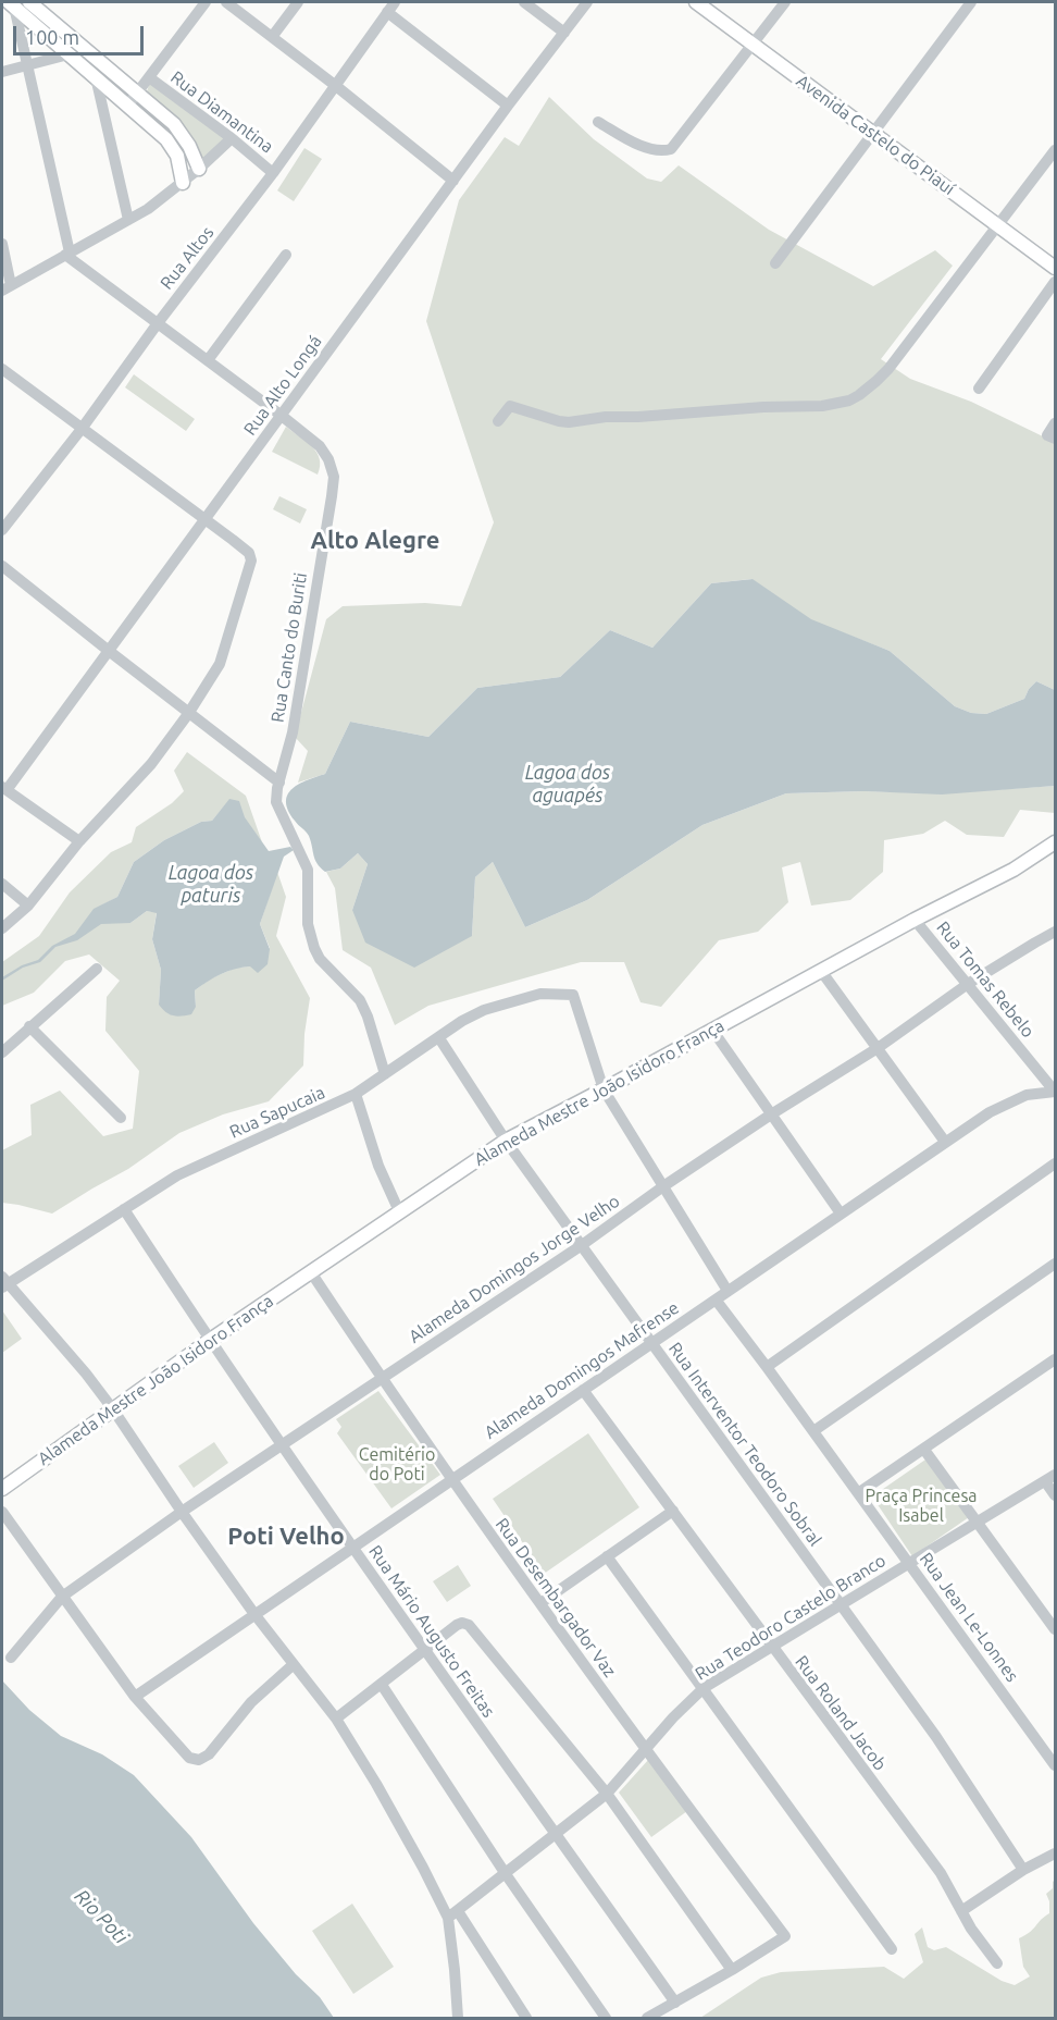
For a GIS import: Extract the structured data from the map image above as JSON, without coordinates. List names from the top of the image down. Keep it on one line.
{"streets":{"main road":["Avenida Castelo do Piauí","Alameda Mestre João Isidoro França"],"street":["Rua Diamantina","Rua Altos","Rua Alto Longá","Rua Canto do Buriti","Rua Tomas Rebelo","Rua Sapucaia","Alameda Domingos Jorge Velho","Alameda Domingos Mafrense","Rua Interventor Teodoro Sobral","Rua Desembargador Vaz","Rua Teodoro Castelo Branco","Rua Jean Le-Lonnes","Rua Mário Augusto Freitas","Rua Roland Jacob"]},"crossings":[["Rua Diamantina","Rua Altos"],["Rua Altos","Rua Canto do Buriti"],["Rua Alto Longá","Rua Canto do Buriti"],["Rua Tomas Rebelo","Alameda Mestre João Isidoro França"],["Rua Tomas Rebelo","Alameda Domingos Jorge Velho"],["Rua Tomas Rebelo","Alameda Domingos Mafrense"],["Alameda Mestre João Isidoro França","Rua Sapucaia"],["Alameda Mestre João Isidoro França","Rua Interventor Teodoro Sobral"],["Alameda Mestre João Isidoro França","Rua Desembargador Vaz"],["Alameda Mestre João Isidoro França","Rua Mário Augusto Freitas"],["Rua Sapucaia","Rua Interventor Teodoro Sobral"],["Rua Sapucaia","Rua Mário Augusto Freitas"],["Alameda Domingos Jorge Velho","Rua Interventor Teodoro Sobral"],["Alameda Domingos Jorge Velho","Rua Desembargador Vaz"],["Alameda Domingos Jorge Velho","Rua Mário Augusto Freitas"],["Alameda Domingos Mafrense","Rua Interventor Teodoro Sobral"],["Alameda Domingos Mafrense","Rua Desembargador Vaz"],["Alameda Domingos Mafrense","Rua Jean Le-Lonnes"],["Alameda Domingos Mafrense","Rua Mário Augusto Freitas"],["Alameda Domingos Mafrense","Rua Roland Jacob"],["Rua Interventor Teodoro Sobral","Rua Teodoro Castelo Branco"],["Rua Desembargador Vaz","Rua Teodoro Castelo Branco"],["Rua Teodoro Castelo Branco","Rua Jean Le-Lonnes"],["Rua Teodoro Castelo Branco","Rua Mário Augusto Freitas"],["Rua Teodoro Castelo Branco","Rua Roland Jacob"]],"districts":["Alto Alegre","Poti Velho"],"water":["Lagoa dos aguapés","Lagoa dos paturis","Rio Poti"],"parks":["Cemitério do Poti","Praça Princesa Isabel"],"scale_bar":"100 m"}
